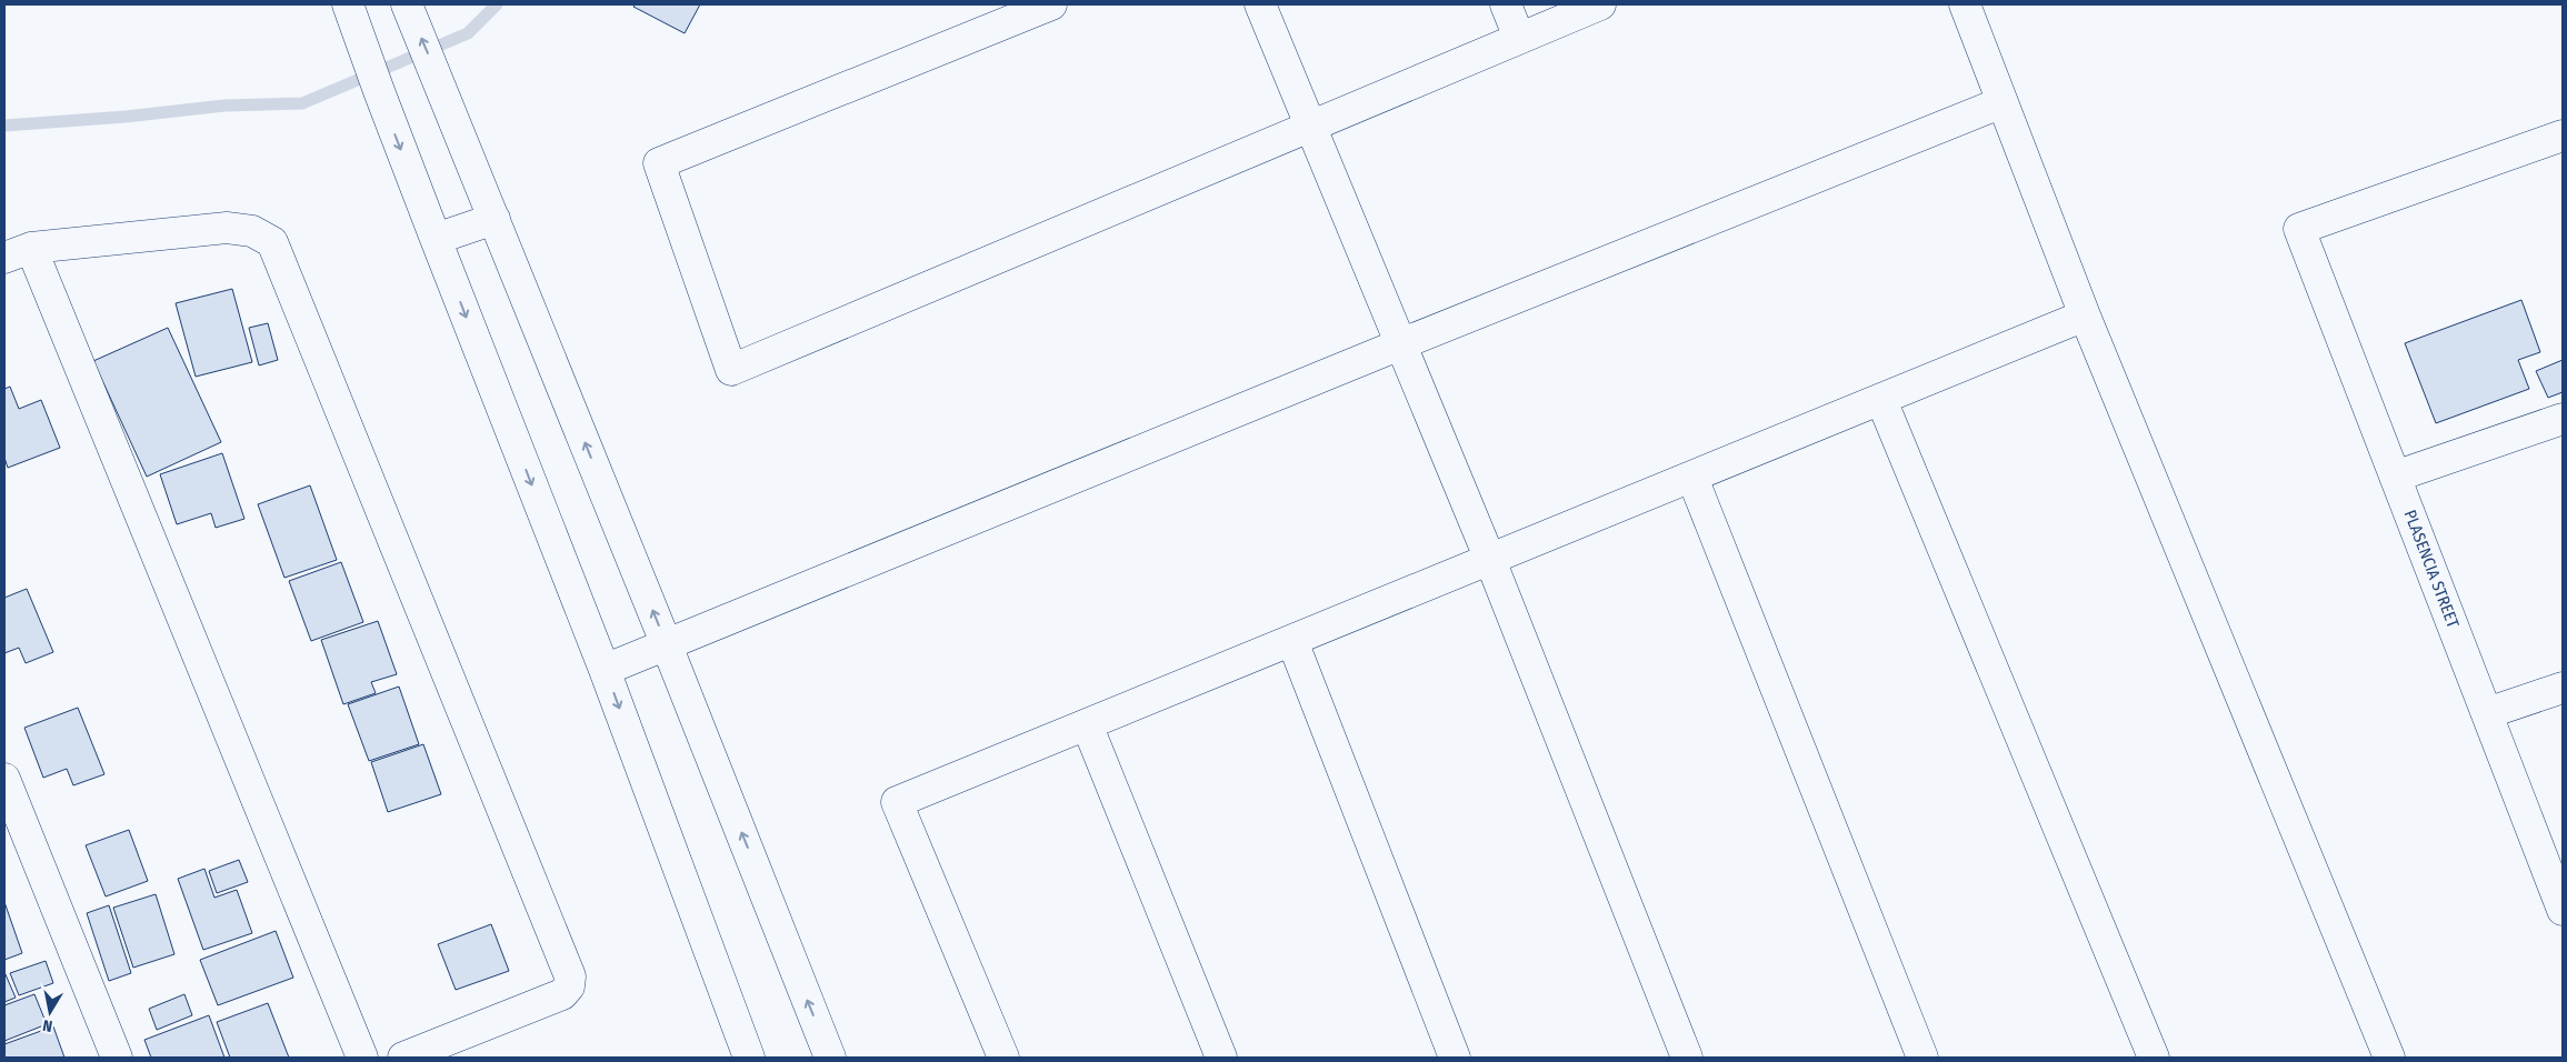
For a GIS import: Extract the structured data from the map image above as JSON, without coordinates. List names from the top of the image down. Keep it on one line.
{"streets":{"street":["PLASENCIA STREET"]},"north":"bottom"}
